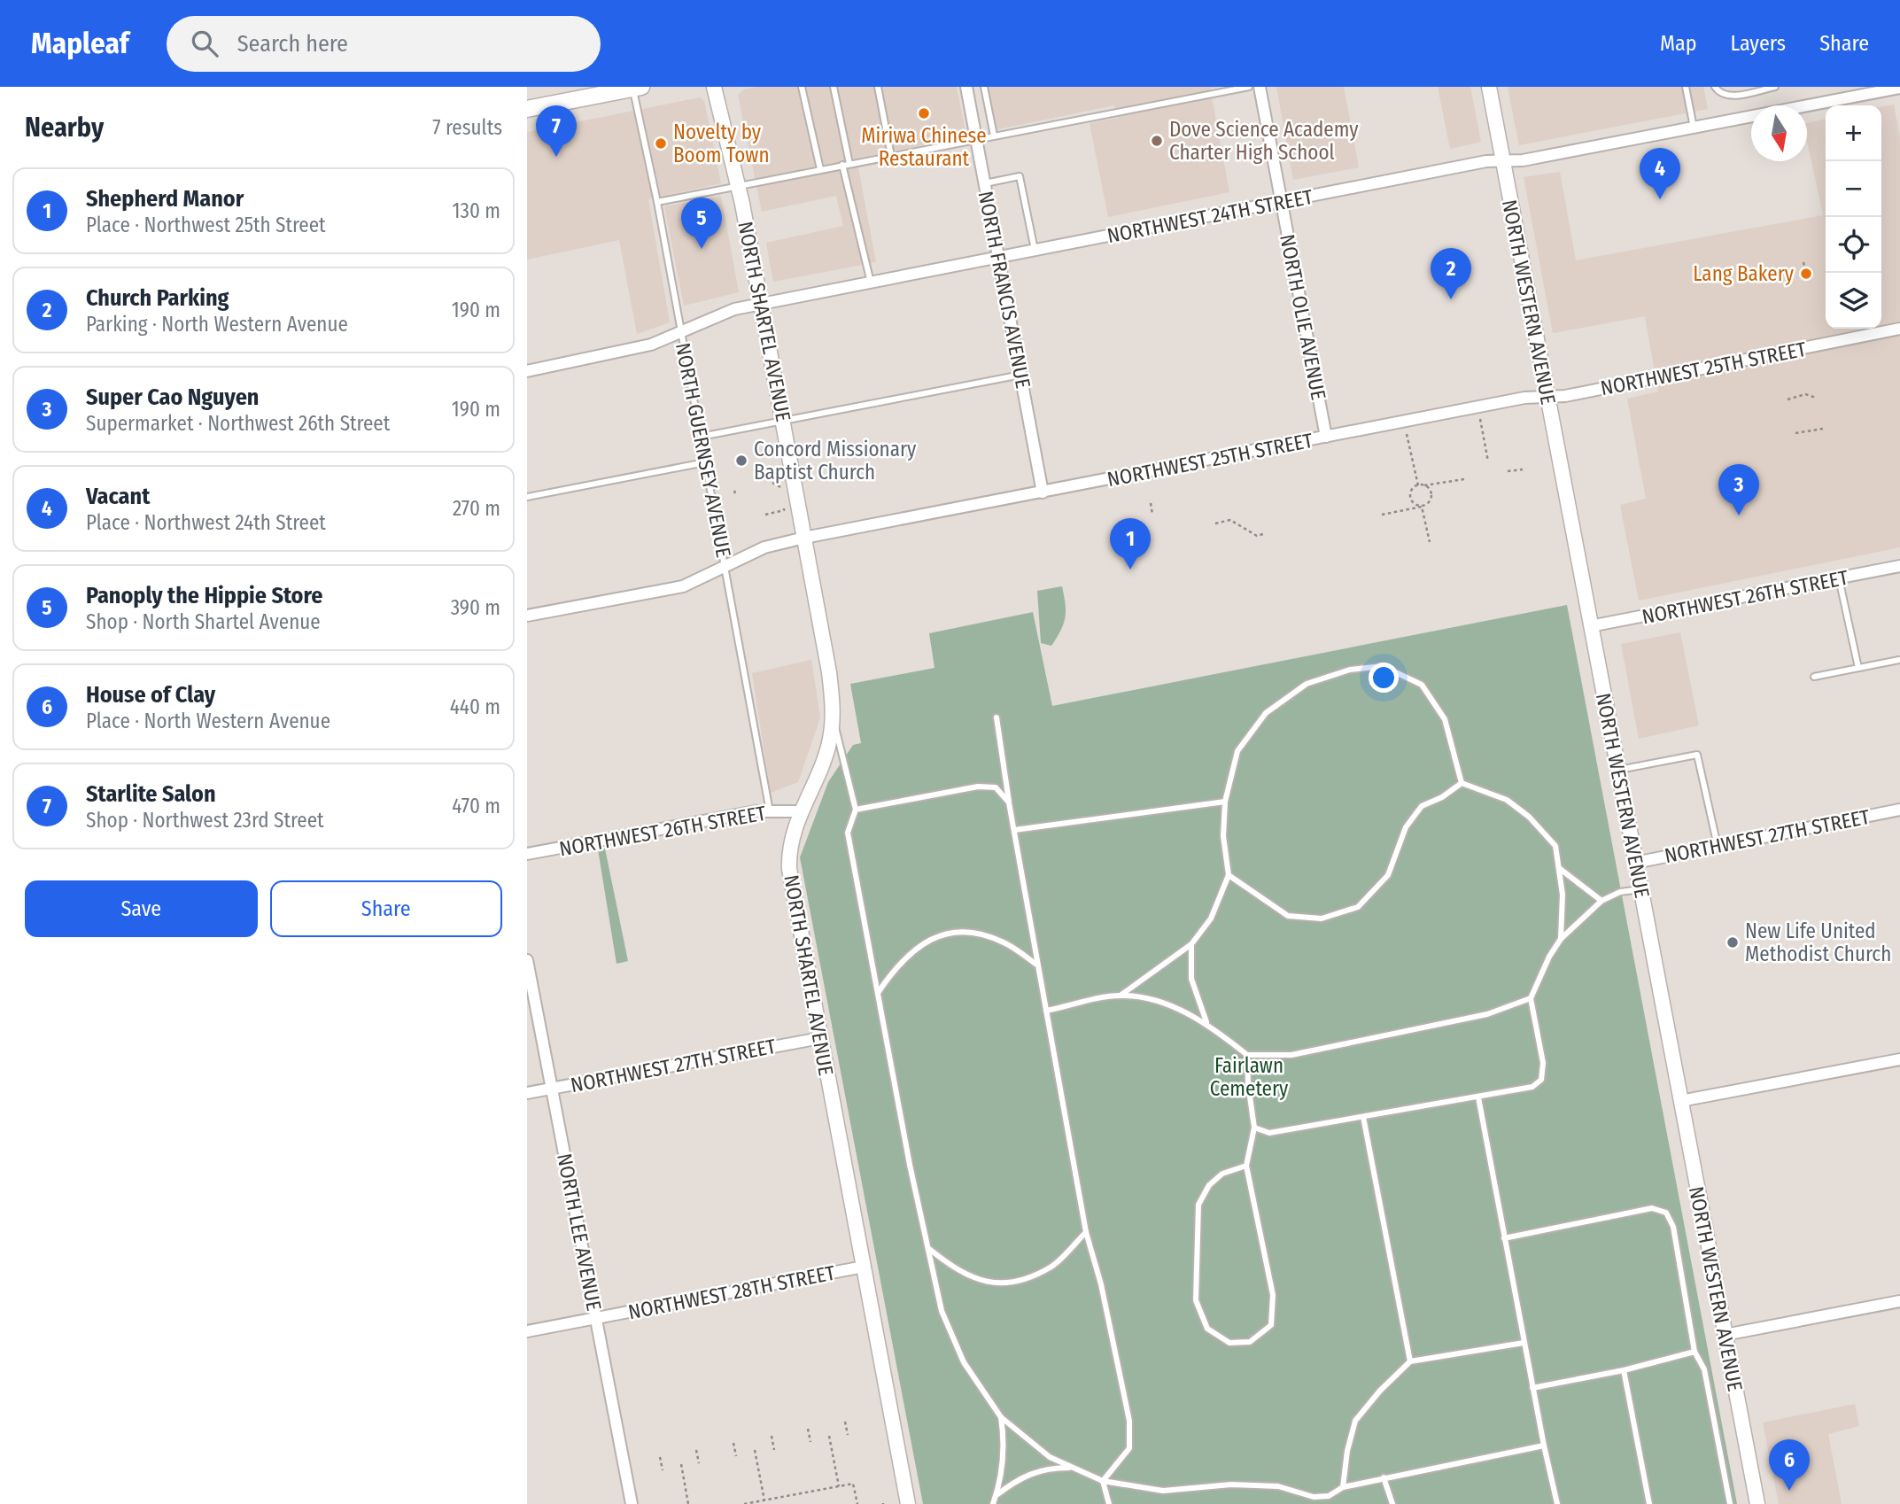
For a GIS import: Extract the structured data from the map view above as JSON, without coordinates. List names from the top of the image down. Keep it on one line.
{"streets":{"street":["NORTHWEST 24TH STREET","NORTH FRANCIS AVENUE","NORTH WESTERN AVENUE","NORTH OLIE AVENUE","NORTH SHARTEL AVENUE","NORTHWEST 25TH STREET","NORTHWEST 26TH STREET","NORTHWEST 27TH STREET","NORTH LEE AVENUE","NORTHWEST 28TH STREET"],"lane":["NORTH GUERNSEY AVENUE"]},"crossings":[["NORTHWEST 24TH STREET","NORTH FRANCIS AVENUE"],["NORTHWEST 24TH STREET","NORTH WESTERN AVENUE"],["NORTHWEST 24TH STREET","NORTH OLIE AVENUE"],["NORTHWEST 24TH STREET","NORTH SHARTEL AVENUE"],["NORTHWEST 24TH STREET","NORTH GUERNSEY AVENUE"],["NORTH FRANCIS AVENUE","NORTHWEST 25TH STREET"],["NORTH WESTERN AVENUE","NORTHWEST 25TH STREET"],["NORTH WESTERN AVENUE","NORTHWEST 26TH STREET"],["NORTH WESTERN AVENUE","NORTHWEST 27TH STREET"],["NORTH OLIE AVENUE","NORTHWEST 25TH STREET"],["NORTH SHARTEL AVENUE","NORTHWEST 25TH STREET"],["NORTH SHARTEL AVENUE","NORTHWEST 26TH STREET"],["NORTH SHARTEL AVENUE","NORTHWEST 27TH STREET"],["NORTH SHARTEL AVENUE","NORTHWEST 28TH STREET"],["NORTHWEST 25TH STREET","NORTH GUERNSEY AVENUE"],["NORTH GUERNSEY AVENUE","NORTHWEST 26TH STREET"],["NORTHWEST 27TH STREET","NORTH LEE AVENUE"],["NORTH LEE AVENUE","NORTHWEST 28TH STREET"]],"parks":["Fairlawn Cemetery"],"places":["Miriwa Chinese Restaurant","Dove Science Academy Charter High School","Novelty by Boom Town","Lang Bakery","Concord Missionary Baptist Church","New Life United Methodist Church"],"north":"bottom","page":{"header":"Mapleaf","search":"Search here","nav":["Map","Layers","Share"],"heading":["Nearby","7 results"],"map_buttons":["+","−"],"pins":["7","4","5","2","3","1","6"],"list":[{"mark":"1","name":"Shepherd Manor","note":"Place · Northwest 25th Street","value":"130 m"},{"mark":"2","name":"Church Parking","note":"Parking · North Western Avenue","value":"190 m"},{"mark":"3","name":"Super Cao Nguyen","note":"Supermarket · Northwest 26th Street","value":"190 m"},{"mark":"4","name":"Vacant","note":"Place · Northwest 24th Street","value":"270 m"},{"mark":"5","name":"Panoply the Hippie Store","note":"Shop · North Shartel Avenue","value":"390 m"},{"mark":"6","name":"House of Clay","note":"Place · North Western Avenue","value":"440 m"},{"mark":"7","name":"Starlite Salon","note":"Shop · Northwest 23rd Street","value":"470 m"}],"buttons":["Save","Share"]}}
